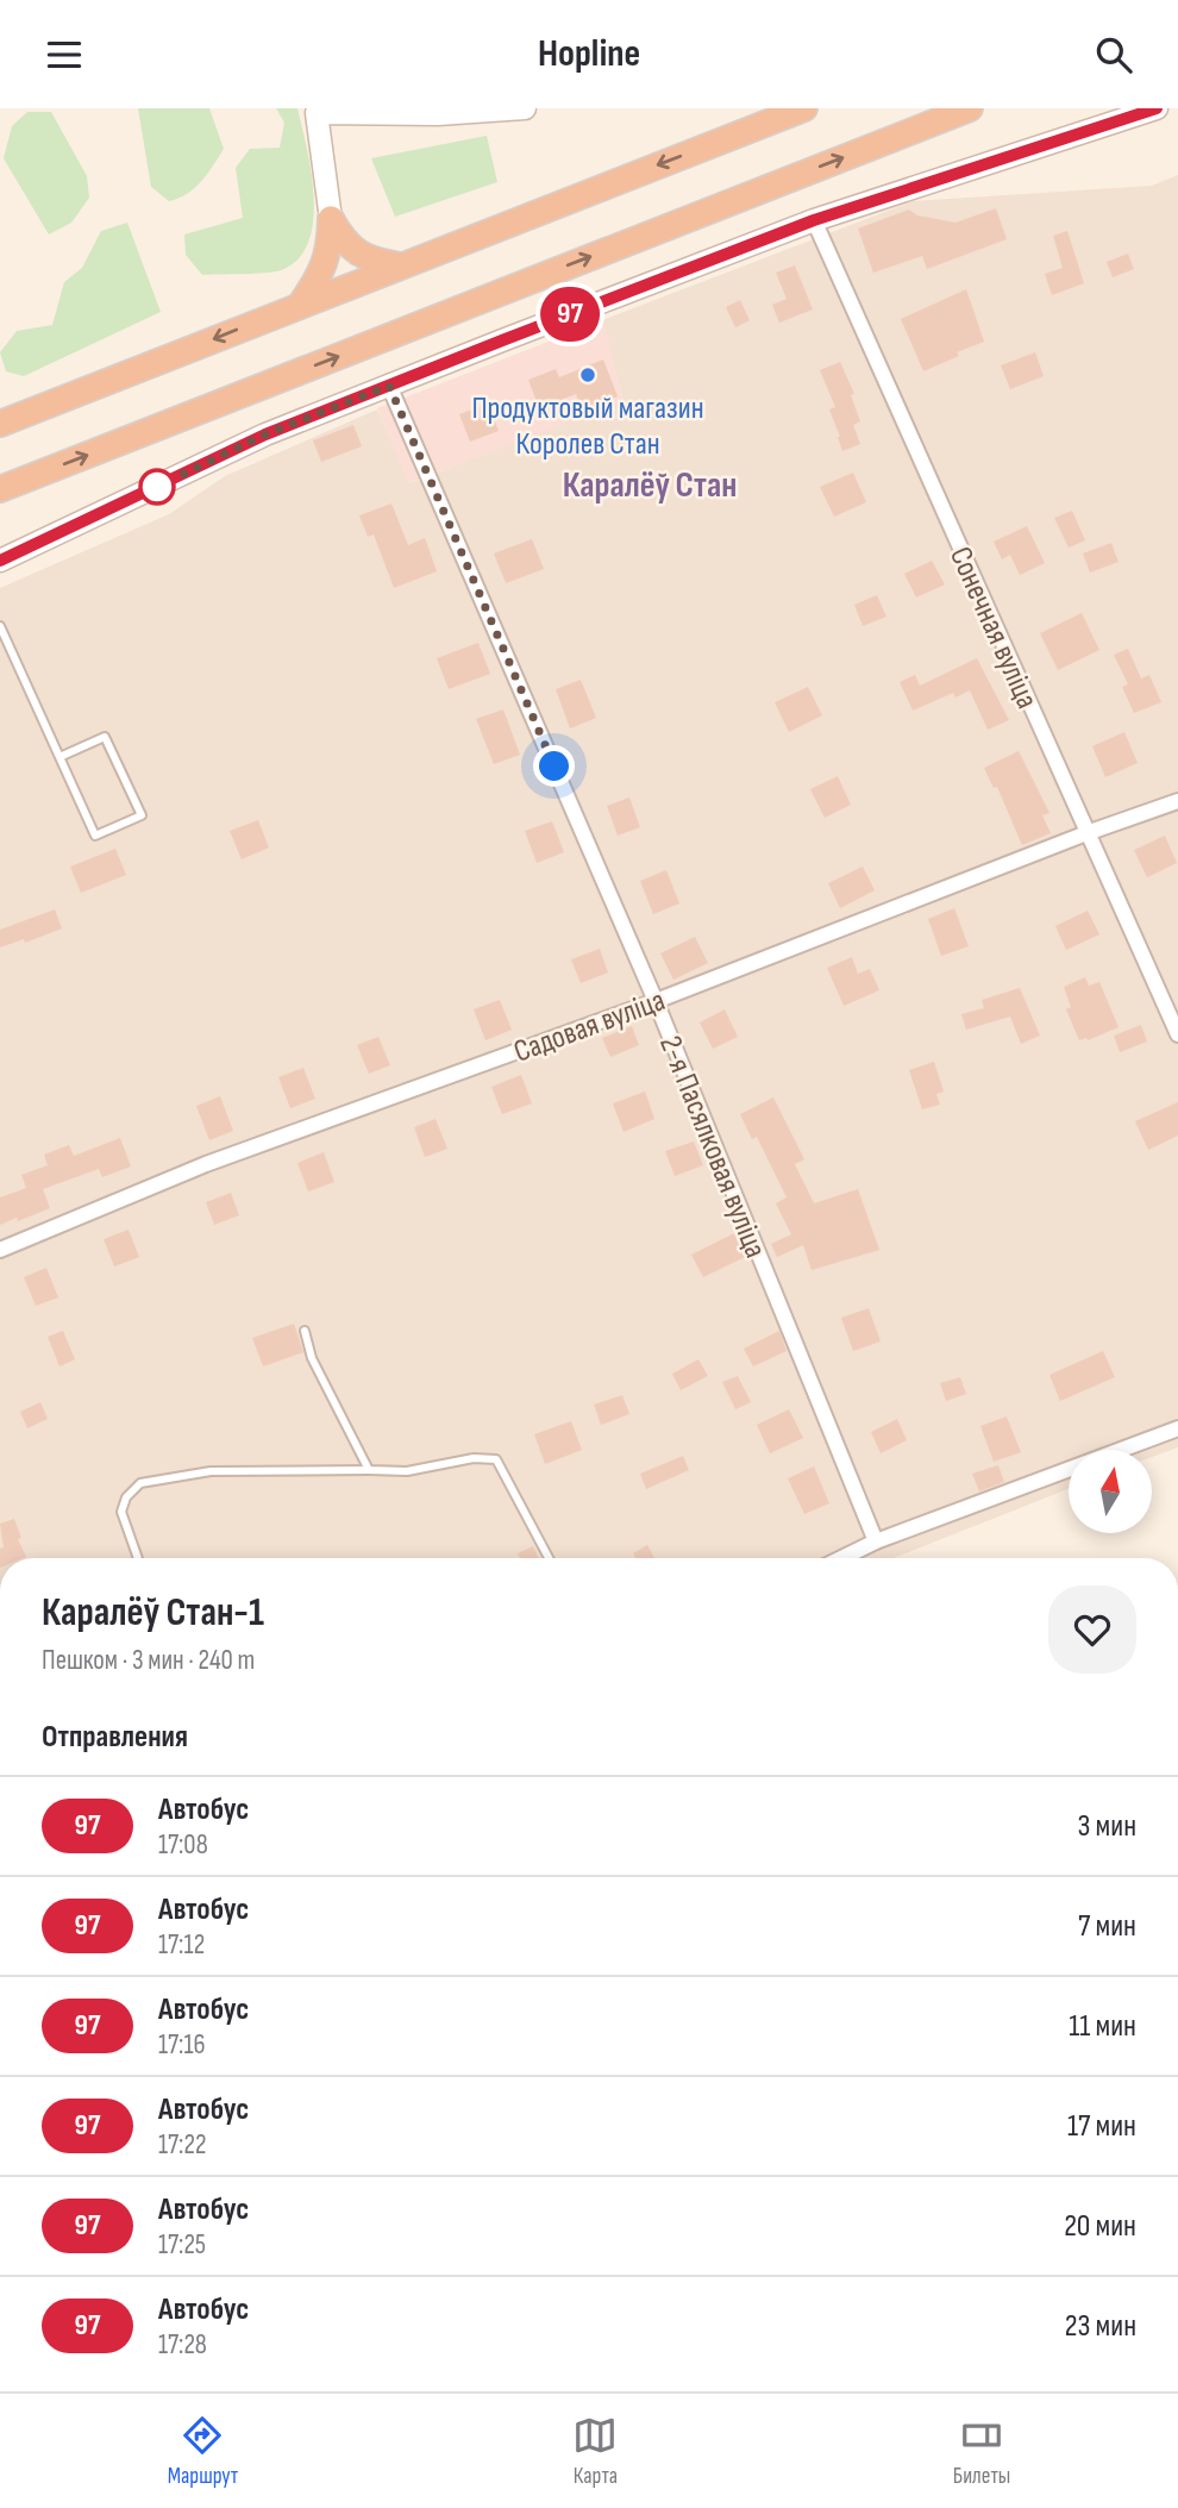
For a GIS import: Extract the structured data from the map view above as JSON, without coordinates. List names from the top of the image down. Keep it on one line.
{"streets":{"street":["Сонечная вуліца","Садовая вуліца","2-я Пасялковая вуліца"]},"crossings":[["Сонечная вуліца","Садовая вуліца"],["Садовая вуліца","2-я Пасялковая вуліца"]],"districts":["Каралёў Стан"],"places":["Продуктовый магазин Королев Стан"],"lines":["bus line 97"],"north":"top","page":{"header":"Hopline","on_map":"97","heading":[["Каралёў Стан-1","Пешком · 3 мин · 240 m"],"Отправления"],"list":[{"mark":"97","name":"Автобус","note":"17:08","value":"3 мин"},{"mark":"97","name":"Автобус","note":"17:12","value":"7 мин"},{"mark":"97","name":"Автобус","note":"17:16","value":"11 мин"},{"mark":"97","name":"Автобус","note":"17:22","value":"17 мин"},{"mark":"97","name":"Автобус","note":"17:25","value":"20 мин"},{"mark":"97","name":"Автобус","note":"17:28","value":"23 мин"}],"tabs":["Маршрут","Карта","Билеты"]}}
